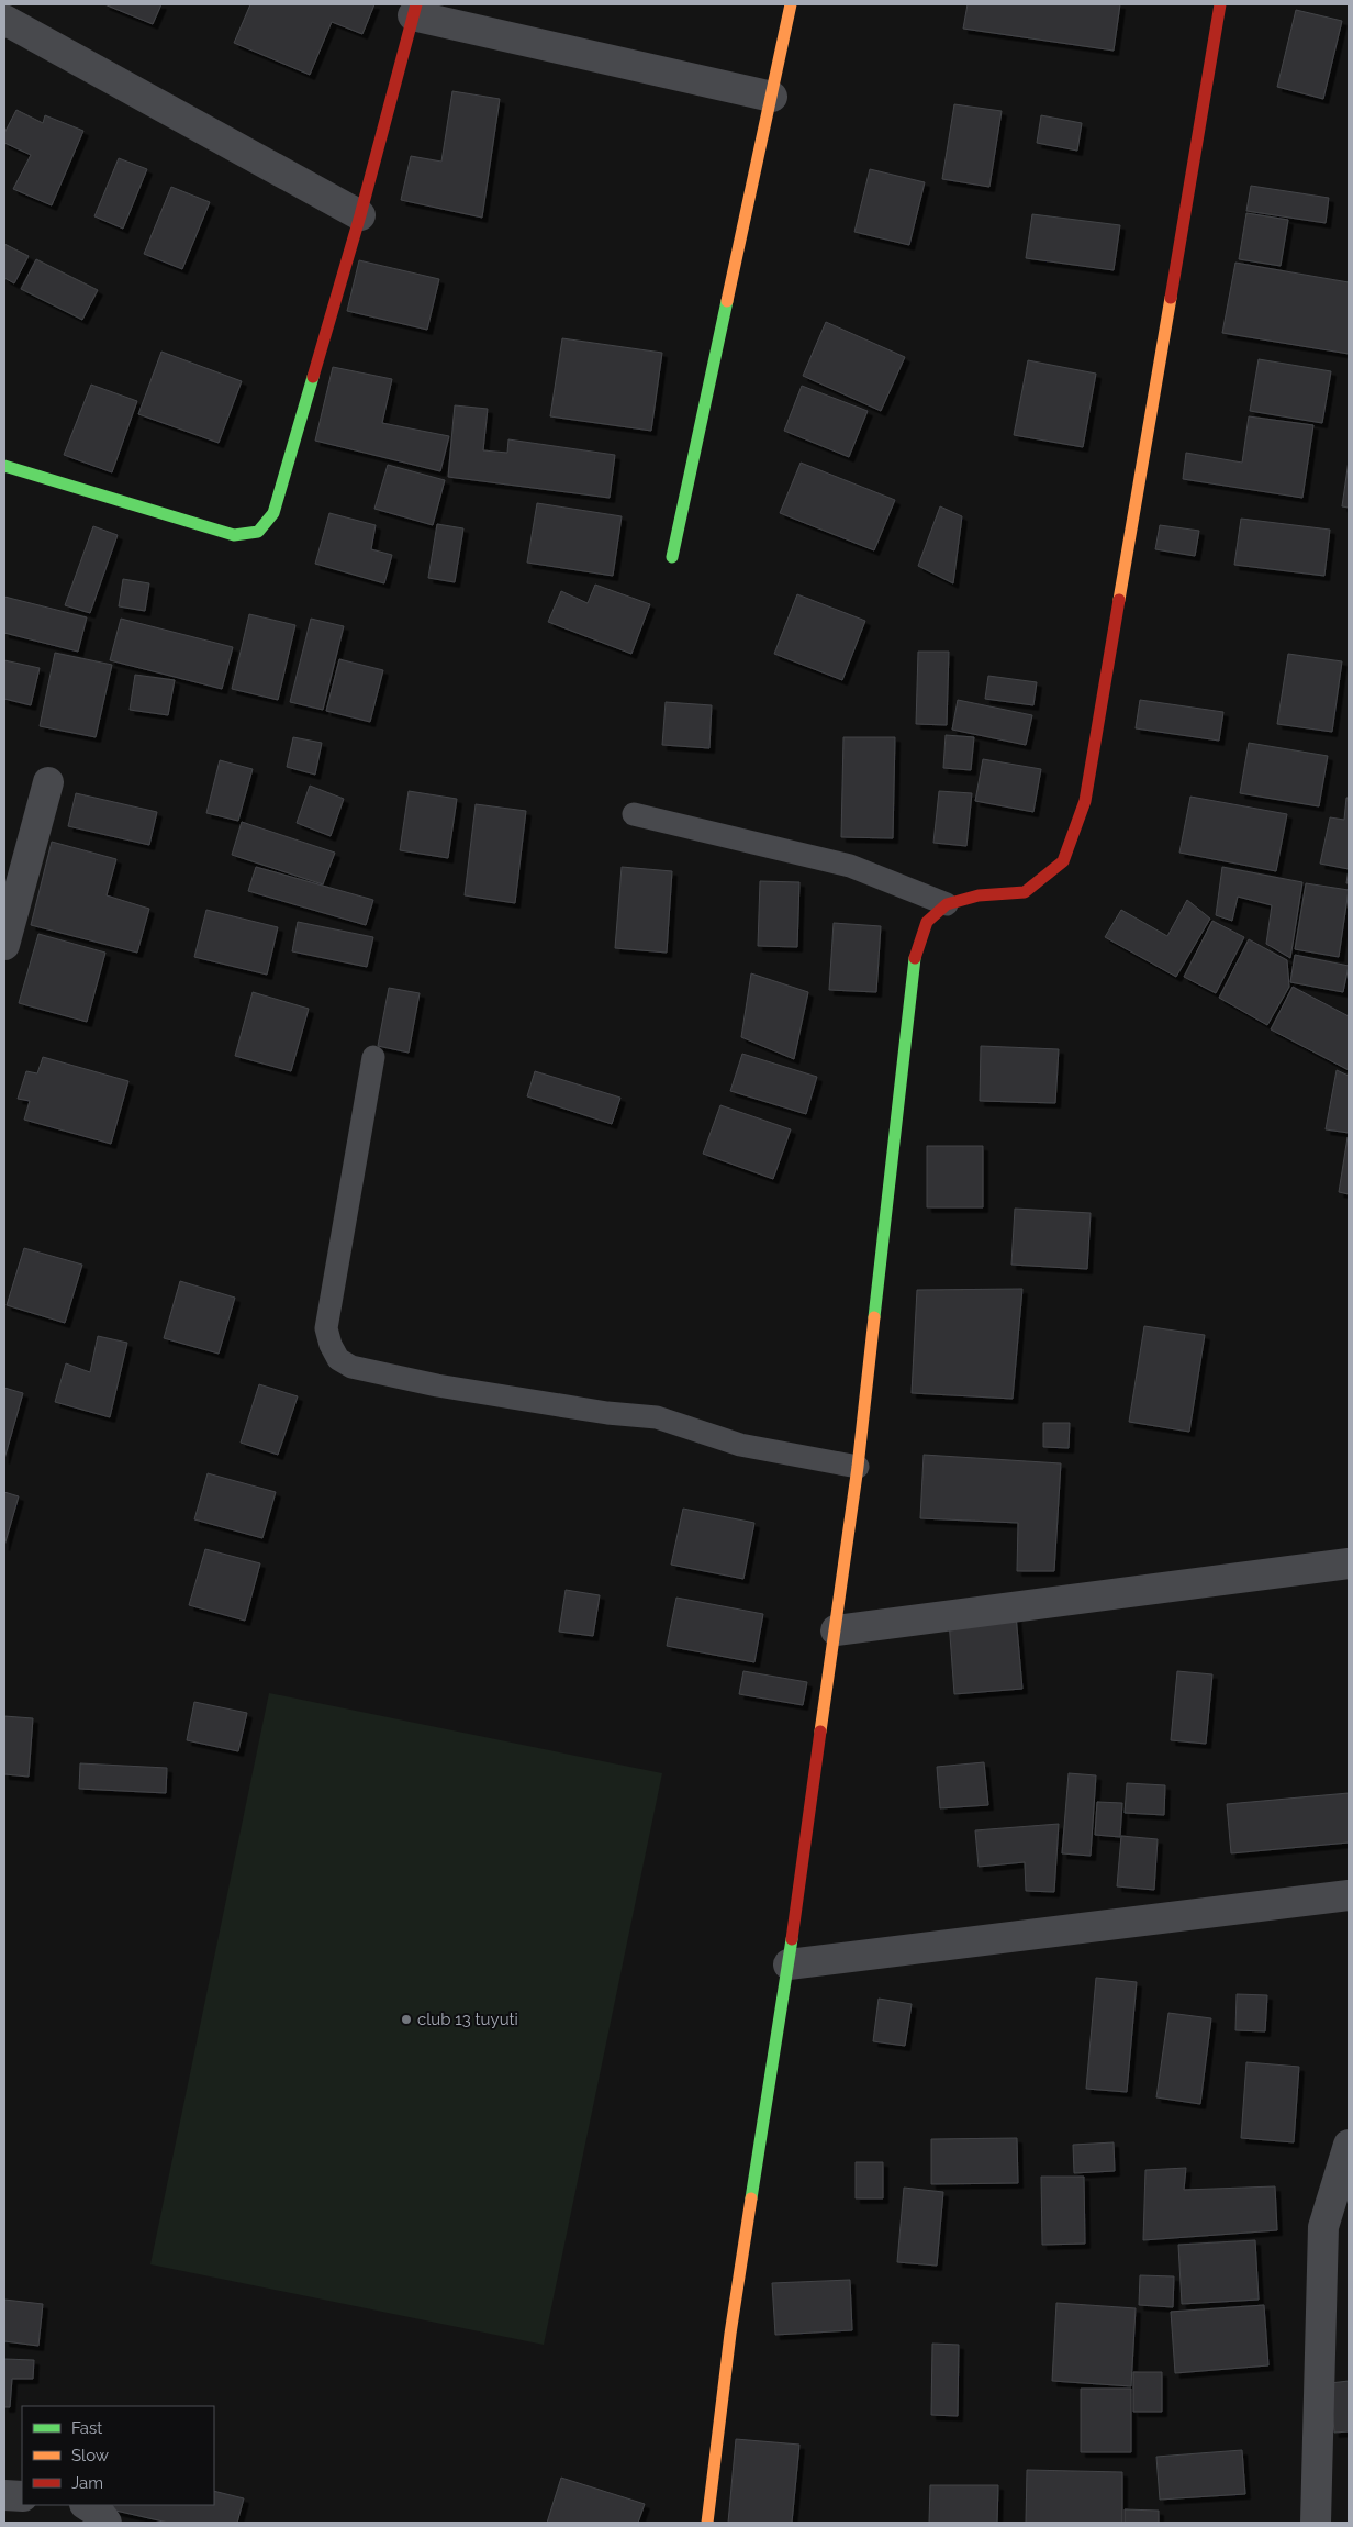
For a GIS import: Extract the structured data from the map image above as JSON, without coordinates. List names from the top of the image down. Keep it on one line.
{"places":["club 13 tuyuti"],"legend":["Fast","Slow","Jam"]}
